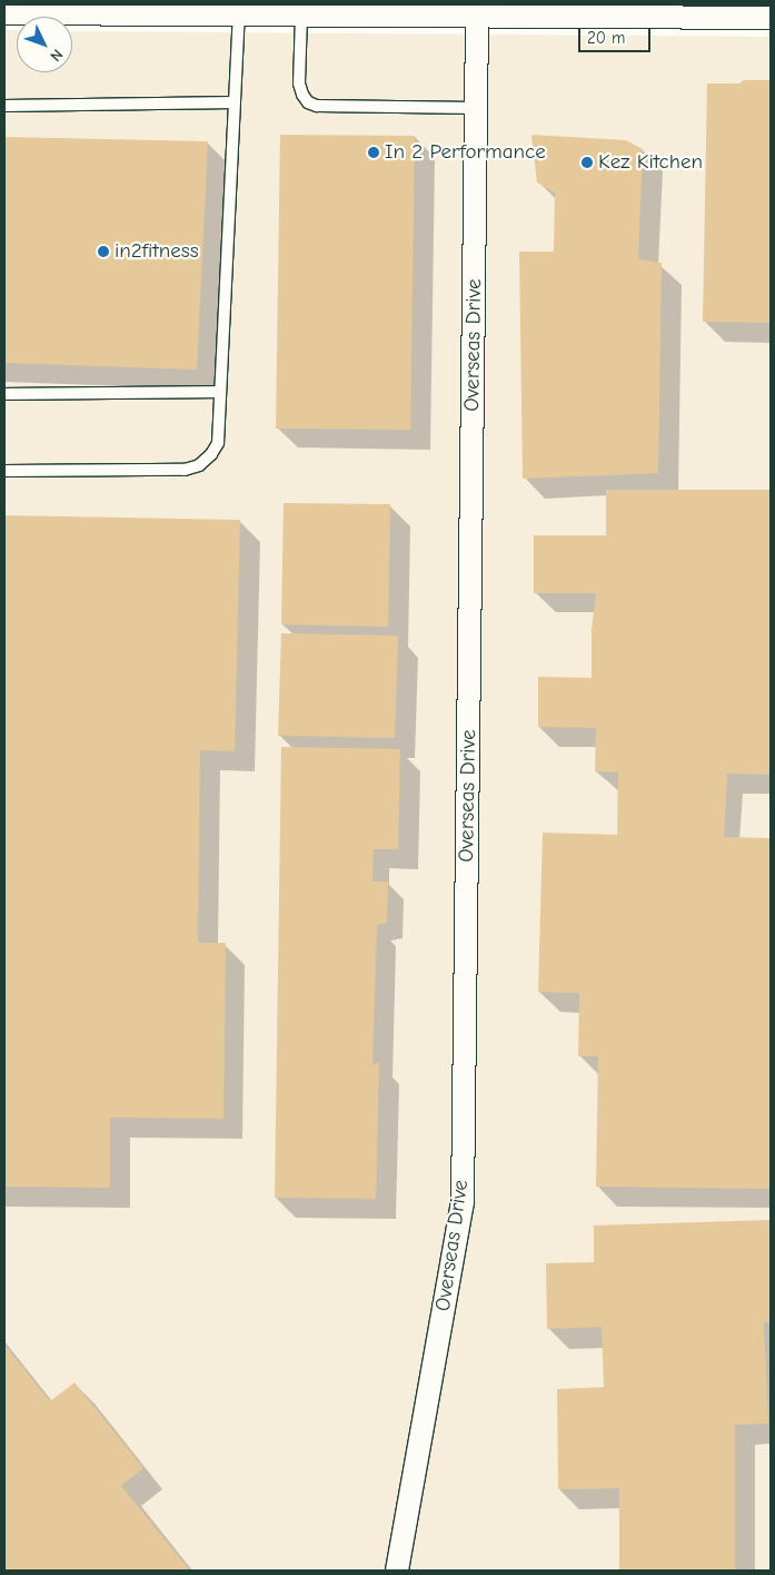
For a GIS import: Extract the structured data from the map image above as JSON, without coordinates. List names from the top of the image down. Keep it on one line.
{"streets":{"street":["Overseas Drive"]},"places":["In 2 Performance","Kez Kitchen","in2fitness"],"scale_bar":"20 m","north":"bottom right"}
